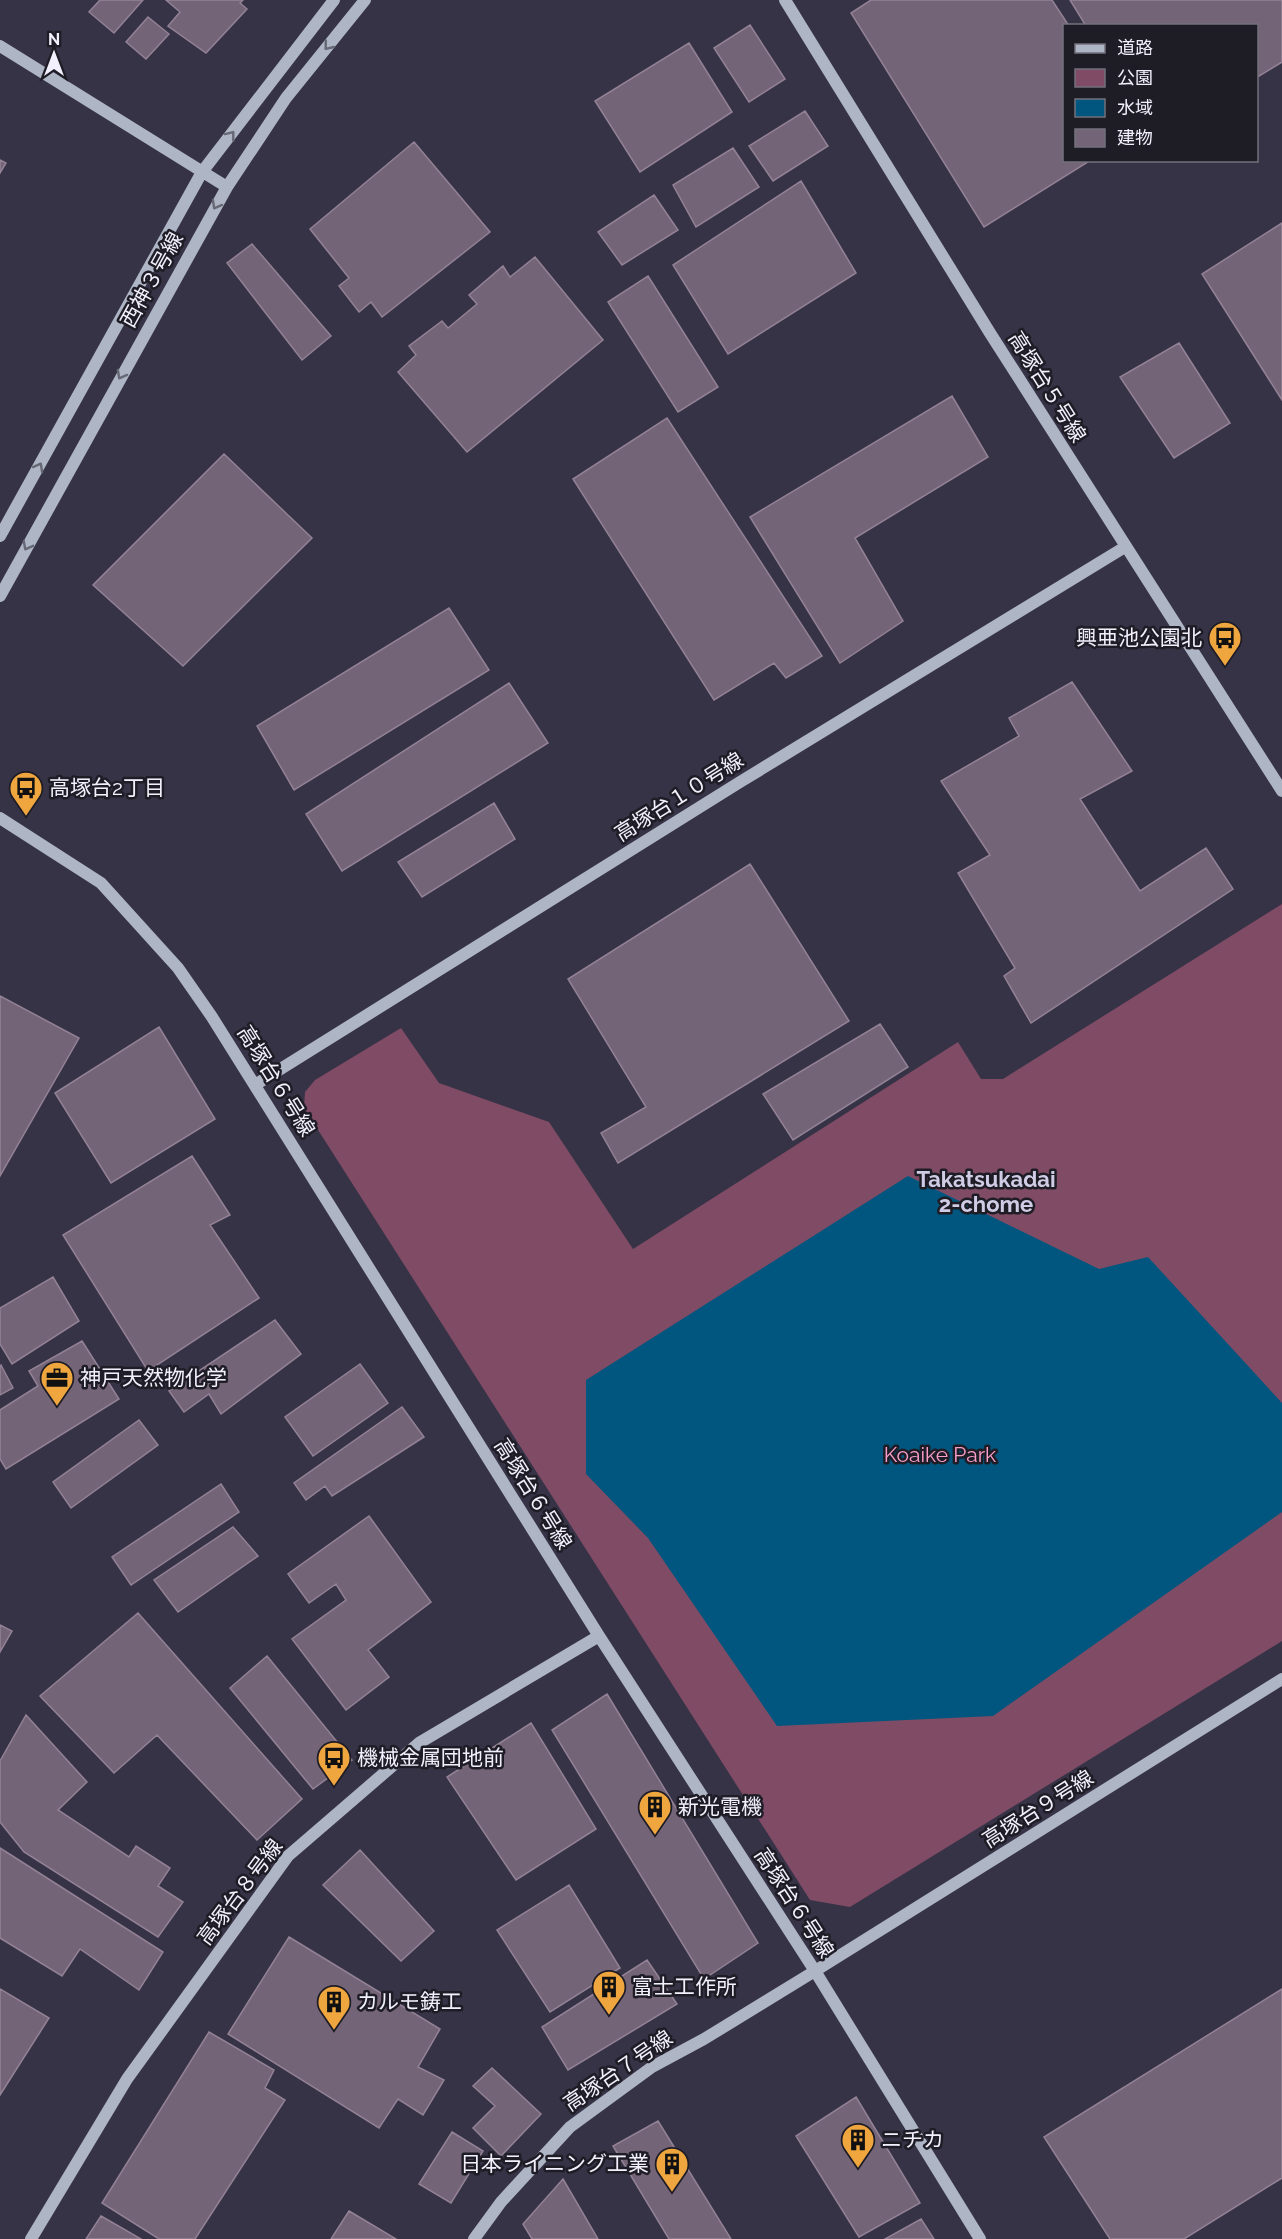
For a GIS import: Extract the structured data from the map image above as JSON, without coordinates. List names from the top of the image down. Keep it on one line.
{"streets":{"street":["西神３号線","高塚台５号線","高塚台１０号線","高塚台６号線","高塚台９号線","高塚台８号線","高塚台７号線"]},"crossings":[["高塚台５号線","高塚台１０号線"],["高塚台１０号線","高塚台６号線"],["高塚台６号線","高塚台９号線"],["高塚台６号線","高塚台８号線"],["高塚台６号線","高塚台７号線"],["高塚台９号線","高塚台７号線"]],"districts":["Takatsukadai 2-chome"],"parks":["Koaike Park"],"places":{"bus stop":["興亜池公園北","高塚台2丁目","機械金属団地前"],"office":["神戸天然物化学"],"building":["新光電機","富士工作所","カルモ鋳工","ニチカ","日本ライニング工業"]},"legend":["道路","公園","水域","建物"],"north":"top"}
